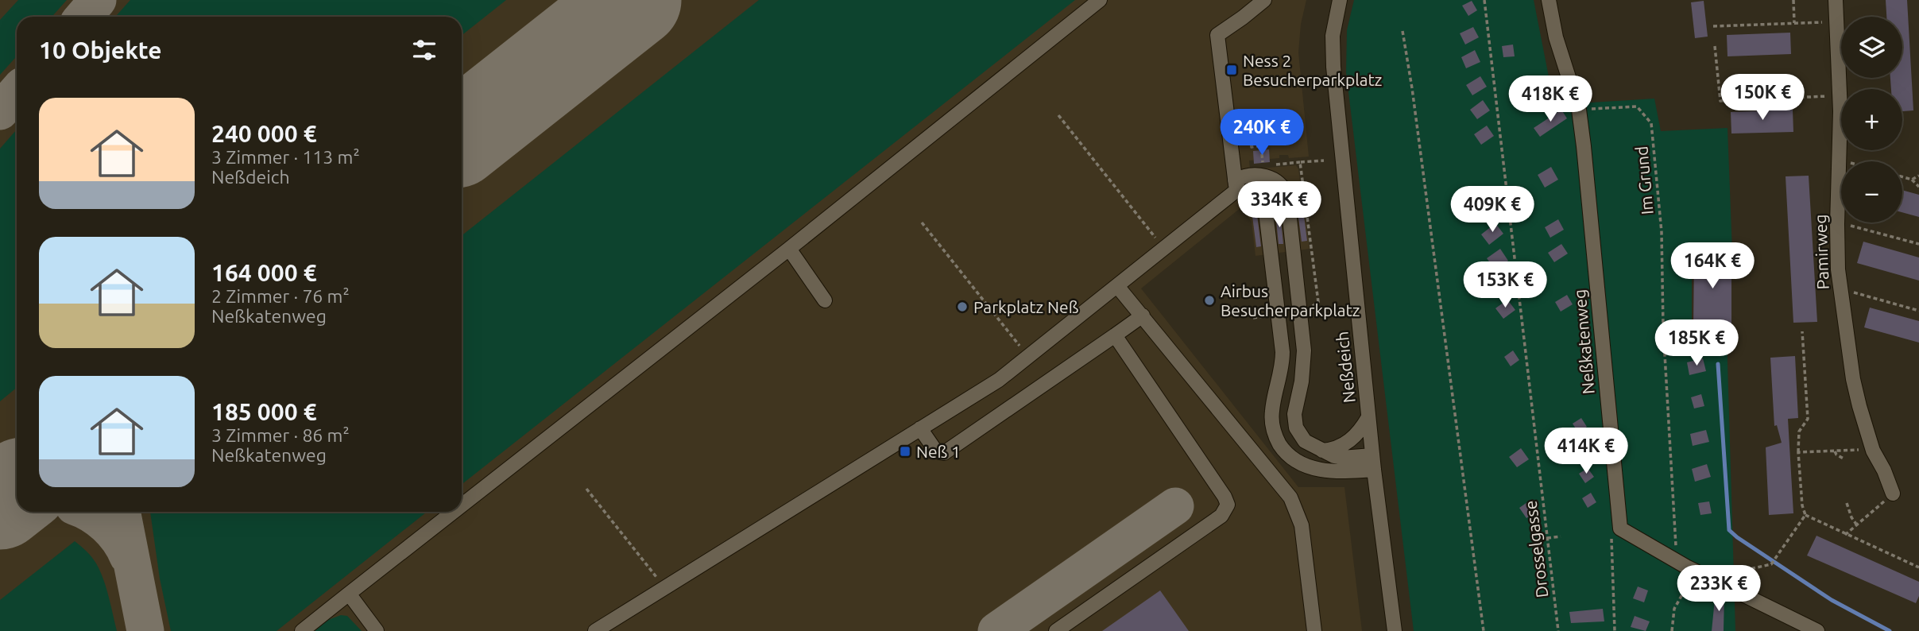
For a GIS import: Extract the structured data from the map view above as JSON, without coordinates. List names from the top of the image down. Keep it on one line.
{"streets":{"street":["Pamirweg","Neßkatenweg","Neßdeich"],"path":["Im Grund","Drosselgasse"]},"crossings":[["Im Grund","Neßkatenweg"]],"places":{"transit":["Ness 2 Besucherparkplatz","Neß 1"],"other":["Airbus Besucherparkplatz","Parkplatz Neß"]},"page":{"map_buttons":["+","−"],"heading":"10 Objekte","price":["150K €","418K €","240K €","334K €","409K €","164K €","153K €","185K €","414K €","233K €"],"list":[{"name":"240 000 €","note":"3 Zimmer · 113 m² · Neßdeich"},{"name":"164 000 €","note":"2 Zimmer · 76 m² · Neßkatenweg"},{"name":"185 000 €","note":"3 Zimmer · 86 m² · Neßkatenweg"}]}}
